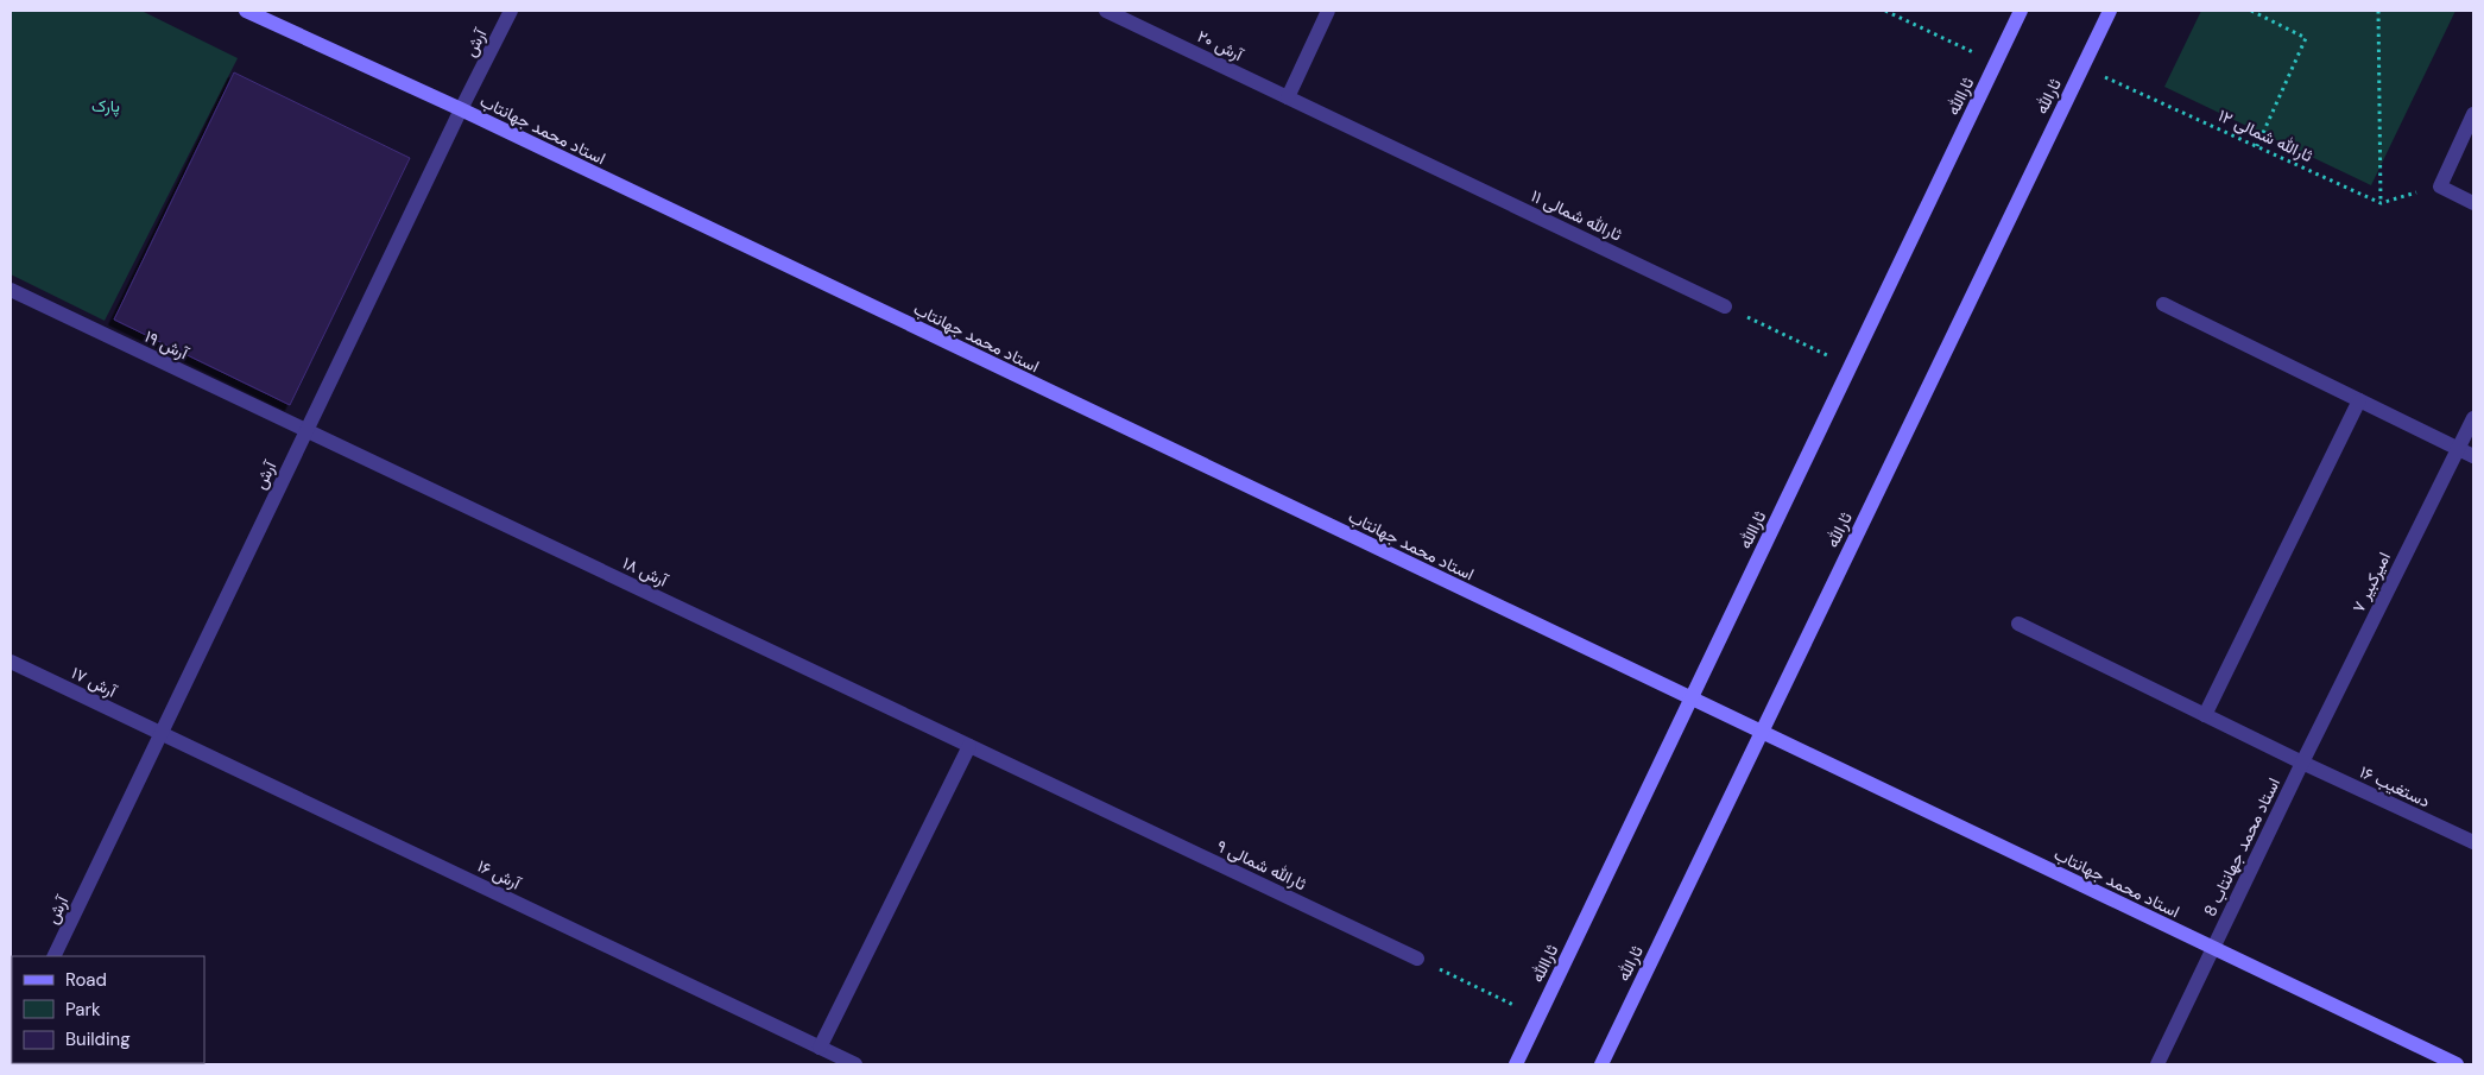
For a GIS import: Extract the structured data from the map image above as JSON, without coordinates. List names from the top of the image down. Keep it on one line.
{"streets":{"main road":["ثاراالله","ثارالله","استاد محمد جهانتاب"],"street":["آرش","آرش ۲۰","ثارالله شمالی ۱۱","آرش ۱۹","آرش ۱۸","امیرکبیر ۷","آرش ۱۷","دستغیب ۱۶","استاد محمد جهانتاب 8","ثارالله شمالی ۹","آرش ۱۶"],"path":["ثارالله شمالی ۱۲"]},"crossings":[["آرش","استاد محمد جهانتاب"],["آرش","آرش ۱۹"],["آرش","آرش ۱۸"],["آرش","آرش ۱۷"],["آرش","آرش ۱۶"],["آرش ۲۰","ثارالله شمالی ۱۱"],["ثاراالله","استاد محمد جهانتاب"],["ثارالله","استاد محمد جهانتاب"],["ثارالله","ثارالله شمالی ۱۲"],["استاد محمد جهانتاب","استاد محمد جهانتاب 8"],["آرش ۱۹","آرش ۱۸"],["آرش ۱۸","ثارالله شمالی ۹"],["امیرکبیر ۷","دستغیب ۱۶"],["امیرکبیر ۷","استاد محمد جهانتاب 8"],["آرش ۱۷","آرش ۱۶"],["دستغیب ۱۶","استاد محمد جهانتاب 8"]],"parks":["پارک"],"legend":["Road","Park","Building"]}
